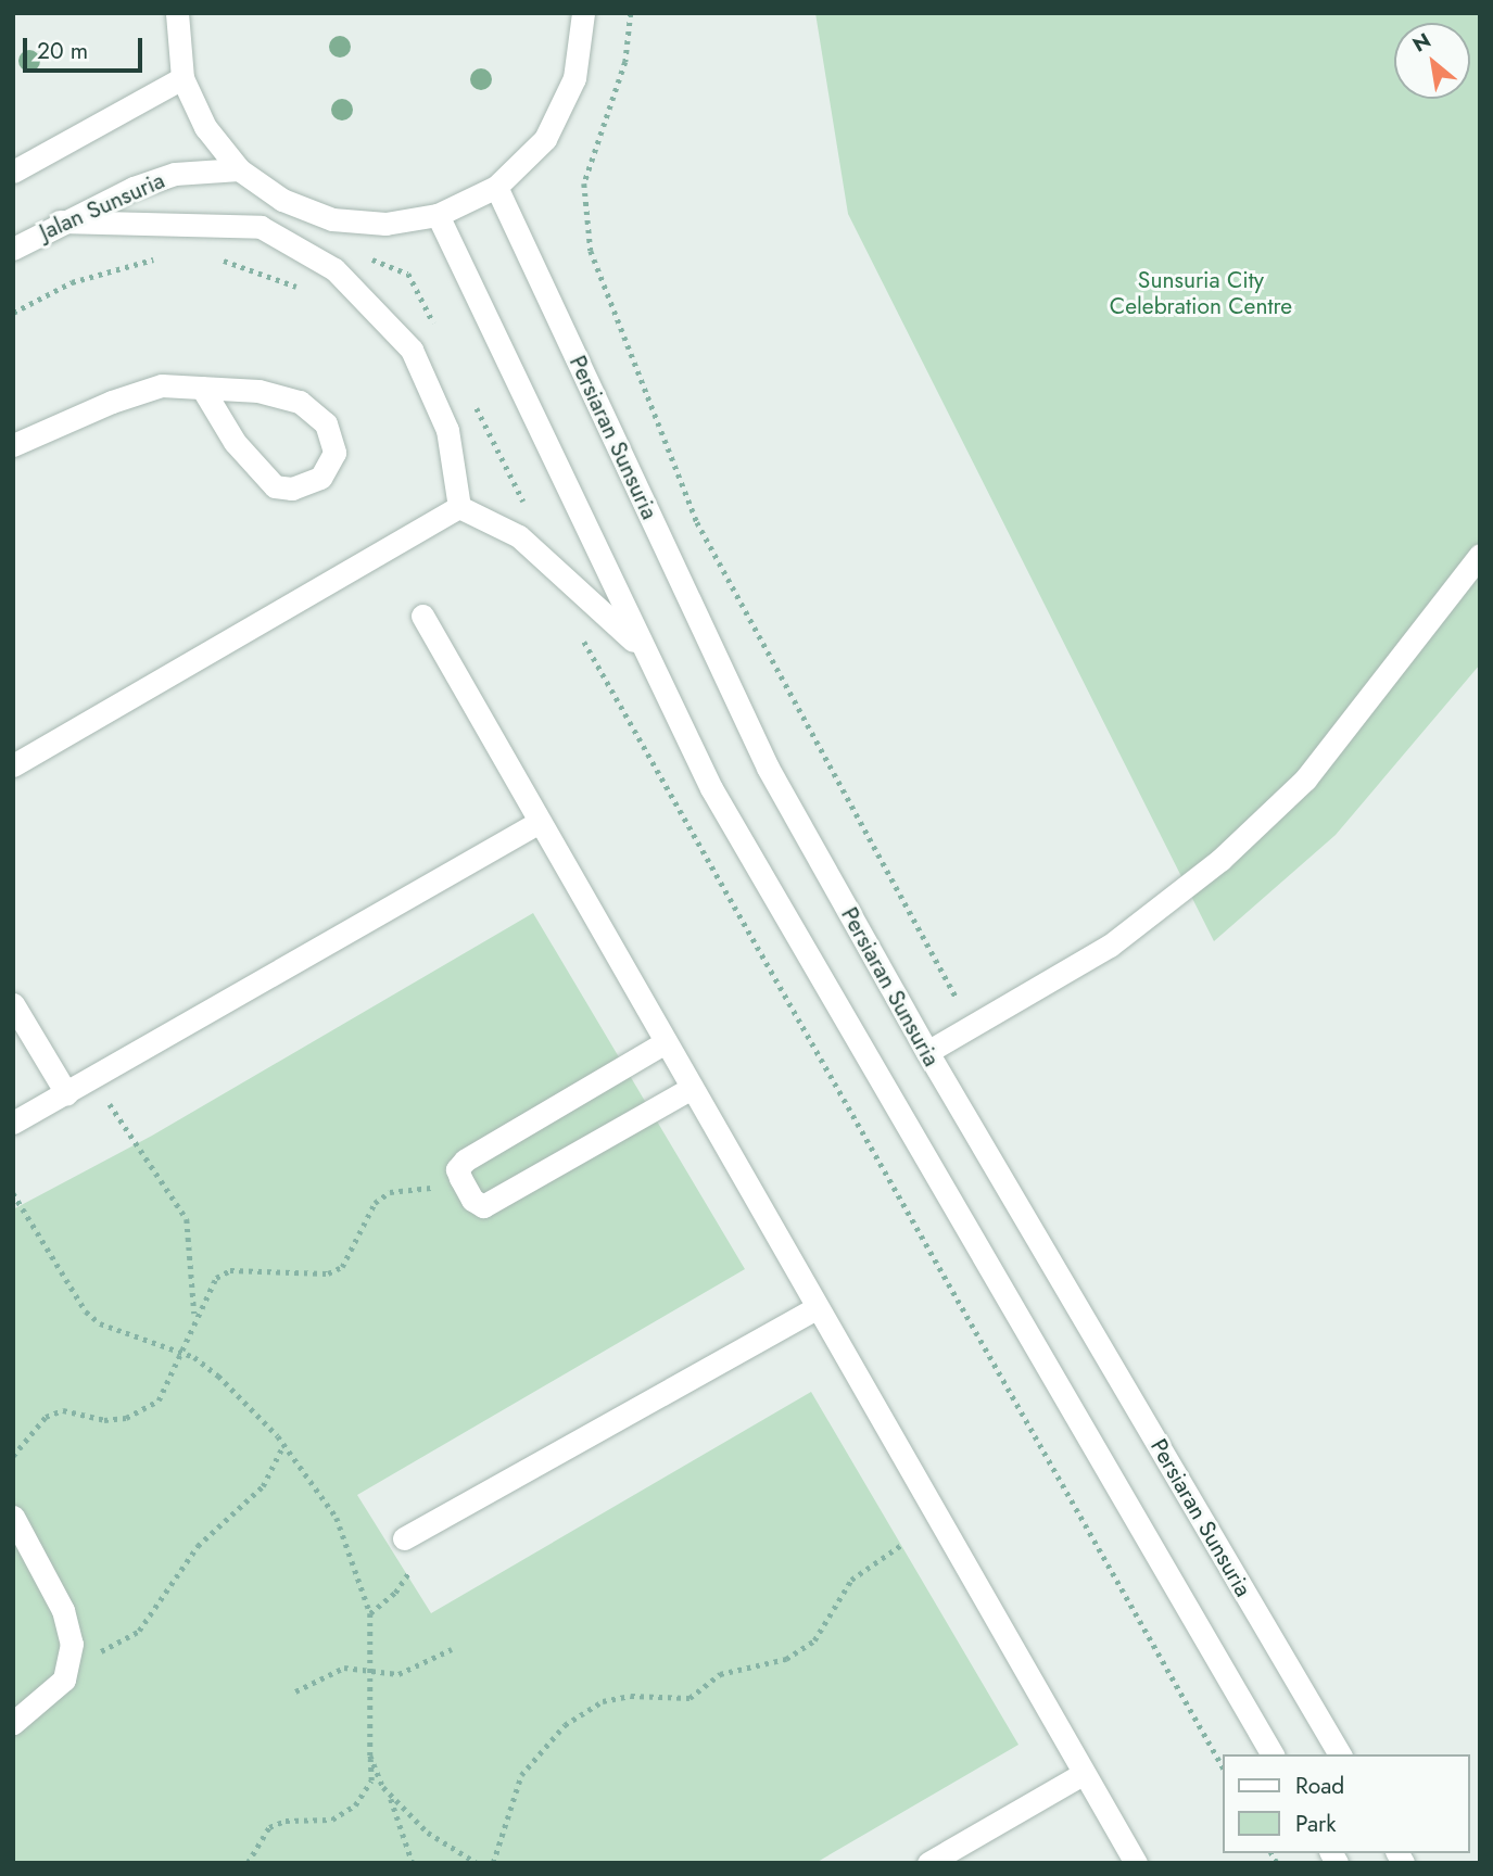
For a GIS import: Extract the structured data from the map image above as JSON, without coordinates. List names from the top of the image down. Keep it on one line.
{"streets":{"street":["Jalan Sunsuria","Persiaran Sunsuria"]},"parks":["Sunsuria City Celebration Centre"],"legend":["Road","Park"],"scale_bar":"20 m","north":"top left"}
